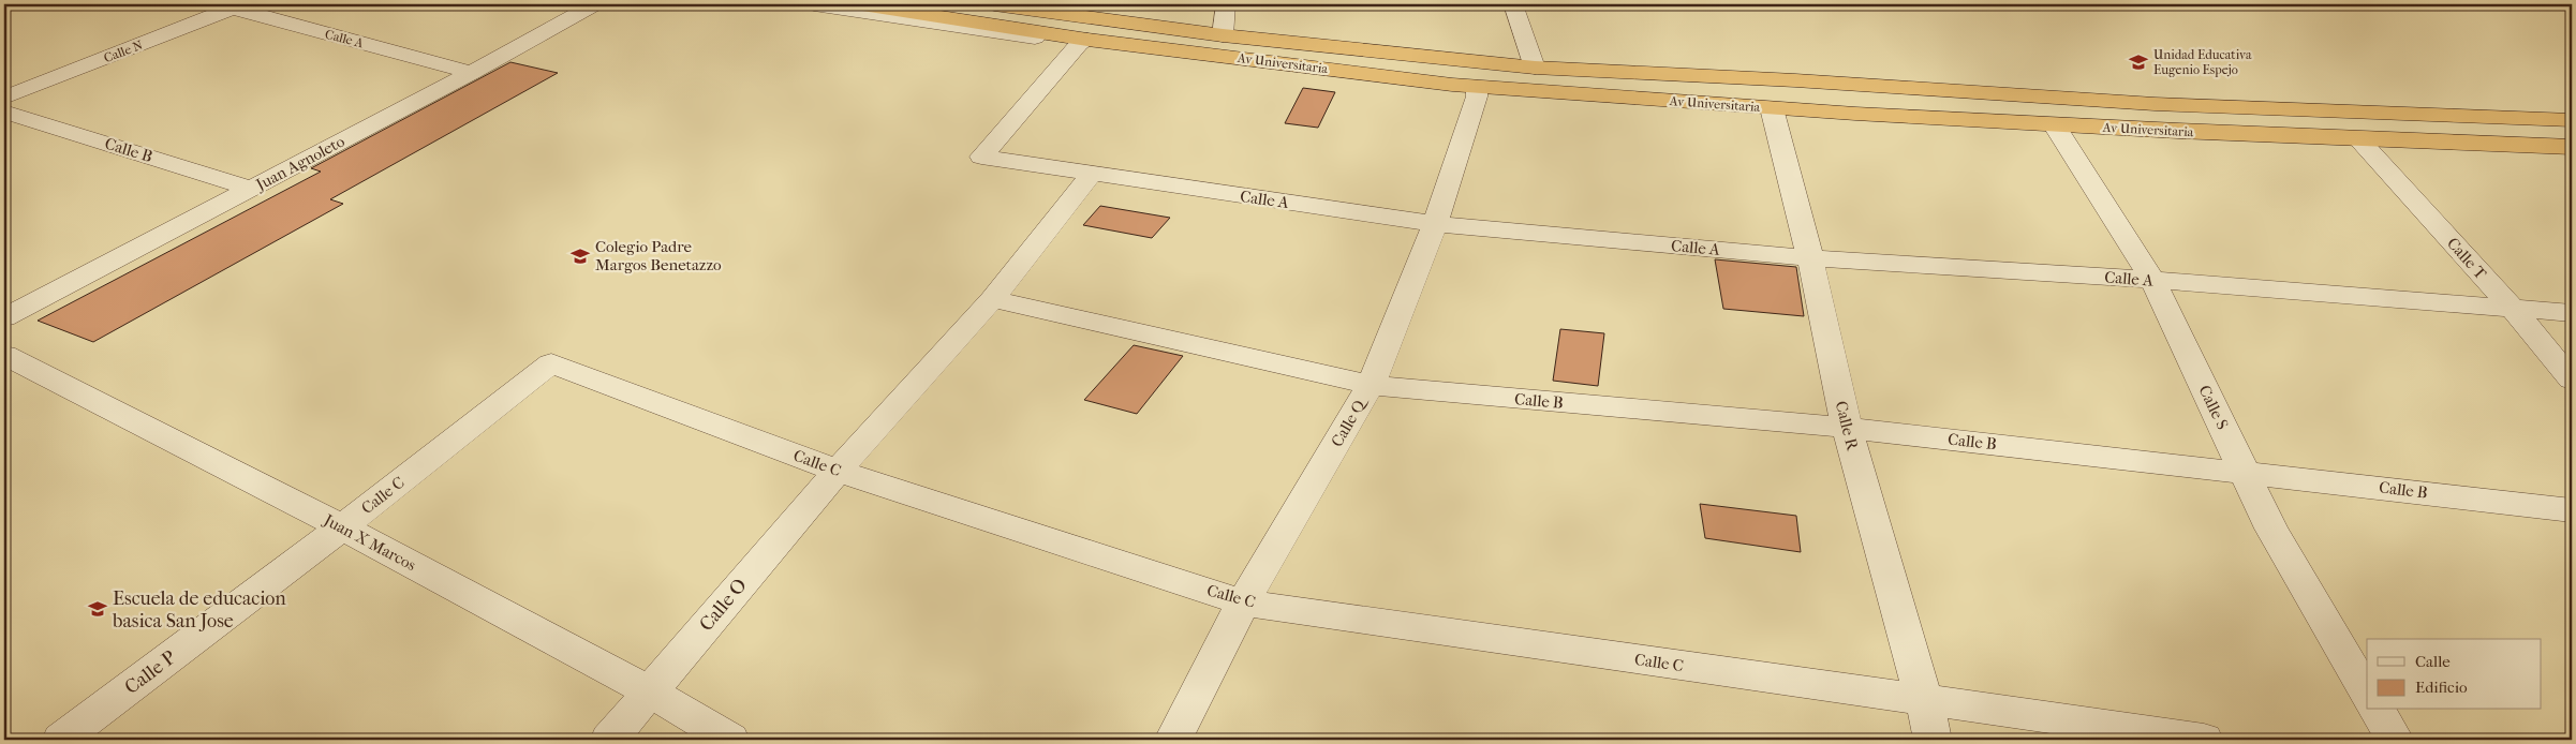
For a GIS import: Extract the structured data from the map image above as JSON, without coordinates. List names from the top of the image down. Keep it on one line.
{"streets":{"highway":["Av Universitaria"],"street":["Calle A","Calle N","Calle B","Juan Agnoleto","Calle T","Calle S","Calle Q","Calle R","Calle C","Juan X Marcos","Calle O","Calle P"]},"crossings":[["Calle A","Calle N"],["Calle A","Av Universitaria"],["Calle A","Juan Agnoleto"],["Calle A","Calle T"],["Calle A","Calle S"],["Calle A","Calle Q"],["Calle A","Calle R"],["Calle A","Calle O"],["Av Universitaria","Calle T"],["Av Universitaria","Calle S"],["Av Universitaria","Calle Q"],["Av Universitaria","Calle R"],["Calle B","Juan Agnoleto"],["Calle B","Calle S"],["Calle B","Calle Q"],["Calle B","Calle R"],["Calle B","Calle O"],["Calle Q","Calle C"],["Calle R","Calle C"],["Calle C","Juan X Marcos"],["Calle C","Calle O"],["Calle C","Calle P"],["Juan X Marcos","Calle O"],["Juan X Marcos","Calle P"]],"places":{"school or university":["Unidad Educativa Eugenio Espejo","Colegio Padre Margos Benetazzo","Escuela de educacion basica San Jose"]},"legend":["Calle","Edificio"]}
